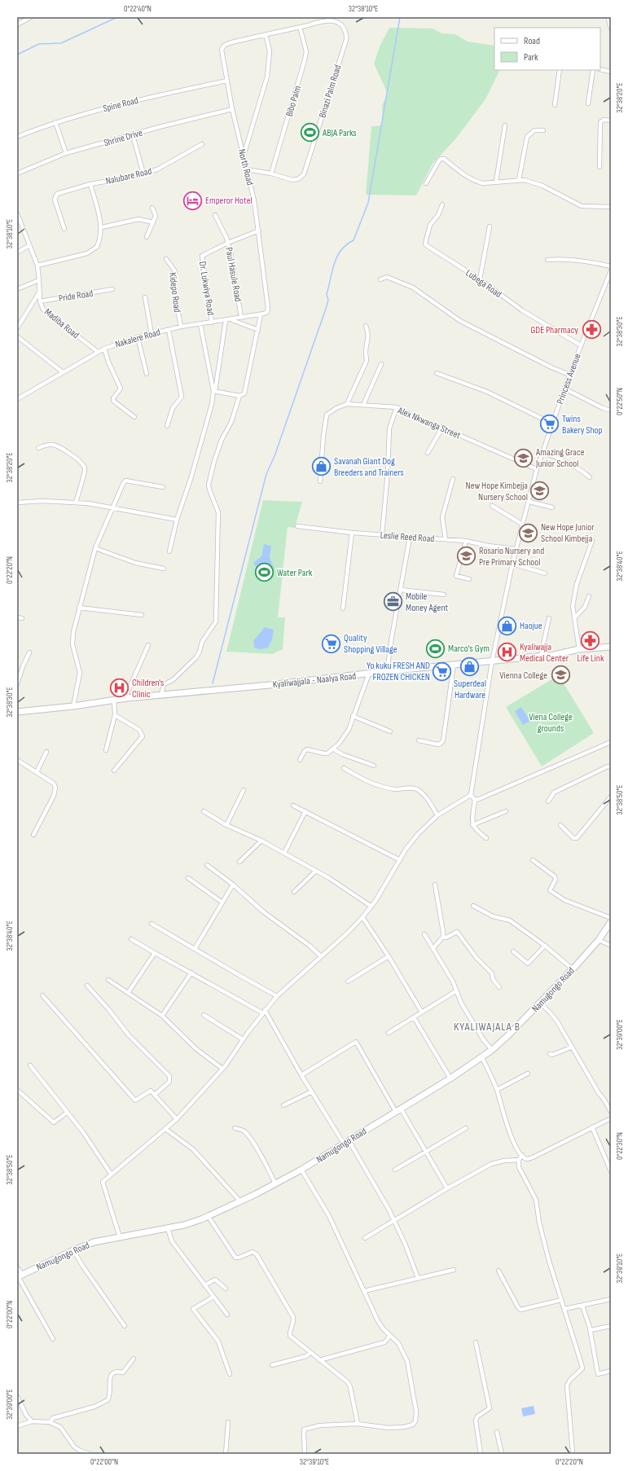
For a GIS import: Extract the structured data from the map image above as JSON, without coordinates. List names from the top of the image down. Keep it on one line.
{"streets":{"main road":["Kyaliwajjala - Naalya Road","Namugongo Road"],"street":["Binazi Palm Road","Bibo Palm","Spine Road","Shrine Drive","North Road","Nalubare Road","Paul Hasule Road","Lubega Road","Dr. Lukwiya Road","Kidepo Road","Pride Road","Madiba Road","Nakalere Road","Princess Avenue","Alex Nkwanga Street","Leslie Reed Road"]},"crossings":[["Binazi Palm Road","Bibo Palm"],["Binazi Palm Road","North Road"],["Spine Road","North Road"],["Shrine Drive","North Road"],["North Road","Nakalere Road"],["Paul Hasule Road","Dr. Lukwiya Road"],["Paul Hasule Road","Nakalere Road"],["Lubega Road","Princess Avenue"],["Dr. Lukwiya Road","Nakalere Road"],["Kidepo Road","Nakalere Road"],["Pride Road","Madiba Road"],["Madiba Road","Nakalere Road"],["Princess Avenue","Alex Nkwanga Street"],["Princess Avenue","Leslie Reed Road"],["Princess Avenue","Kyaliwajjala - Naalya Road"]],"districts":["KYALIWAJALA B"],"parks":["Viena College grounds"],"places":{"sports":["ABJA Parks","Water Park","Marco's Gym"],"hotel":["Emperor Hotel"],"pharmacy":["GDE Pharmacy","Life Link"],"supermarket":["Twins Bakery Shop","Quality Shopping Village","Yo kuku FRESH AND FROZEN CHICKEN"],"school or university":["Amazing Grace Junior School","New Hope Kimbejja Nursery School","New Hope Junior School Kimbejja","Rosario Nursery and Pre Primary School","Vienna College"],"shop":["Savanah Giant Dog Breeders and Trainers","Haojue","Superdeal Hardware"],"office":["Mobile Money Agent"],"hospital":["Kyaliwajja Medical Center","Children's Clinic"]},"legend":["Road","Park"],"coordinates":["0°22'40\"N","32°38'10\"E","32°38'20\"E","32°38'30\"E","0°22'50\"N","32°38'40\"E","0°22'20\"N","32°38'50\"E","32°39'00\"E","0°22'30\"N","32°39'10\"E","0°22'00\"N"]}
